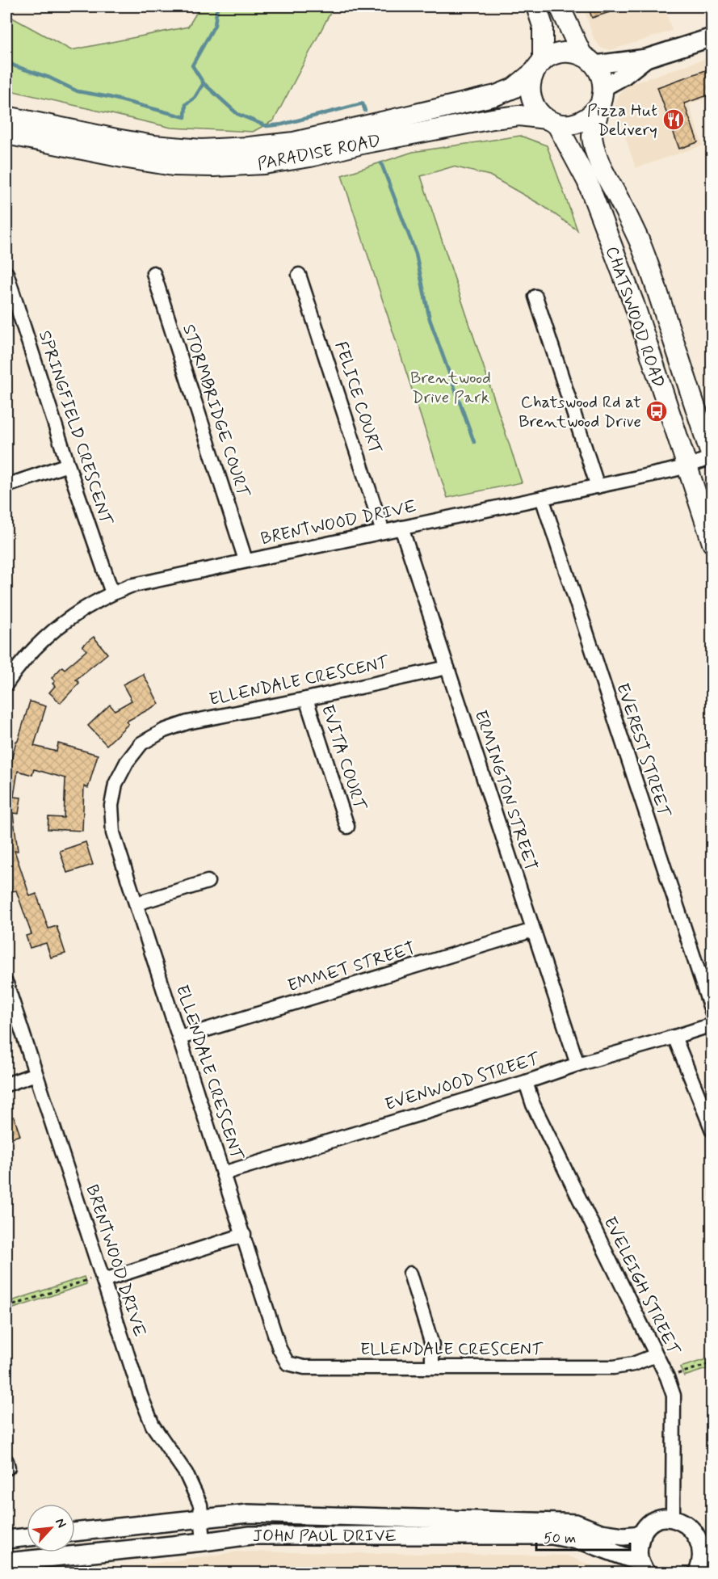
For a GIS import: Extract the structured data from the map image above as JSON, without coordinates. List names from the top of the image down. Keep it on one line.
{"streets":{"main road":["PARADISE ROAD","CHATSWOOD ROAD"],"street":["FELICE COURT","STORMBRIDGE COURT","SPRINGFIELD CRESCENT","BRENTWOOD DRIVE","ELLENDALE CRESCENT","EVEREST STREET","EVITA COURT","ERMINGTON STREET","EMMET STREET","EVENWOOD STREET","EVELEIGH STREET","JOHN PAUL DRIVE"]},"crossings":[["PARADISE ROAD","CHATSWOOD ROAD"],["CHATSWOOD ROAD","BRENTWOOD DRIVE"],["FELICE COURT","BRENTWOOD DRIVE"],["STORMBRIDGE COURT","BRENTWOOD DRIVE"],["SPRINGFIELD CRESCENT","BRENTWOOD DRIVE"],["BRENTWOOD DRIVE","EVEREST STREET"],["BRENTWOOD DRIVE","ERMINGTON STREET"],["BRENTWOOD DRIVE","JOHN PAUL DRIVE"],["ELLENDALE CRESCENT","EVITA COURT"],["ELLENDALE CRESCENT","ERMINGTON STREET"],["ELLENDALE CRESCENT","EMMET STREET"],["ELLENDALE CRESCENT","EVENWOOD STREET"],["ELLENDALE CRESCENT","EVELEIGH STREET"],["ERMINGTON STREET","EMMET STREET"],["ERMINGTON STREET","EVENWOOD STREET"],["EVENWOOD STREET","EVELEIGH STREET"]],"parks":["Brentwood Drive Park"],"places":{"restaurant":["Pizza Hut Delivery"],"bus stop":["Chatswood Rd at Brentwood Drive"]},"scale_bar":"50 m","north":"top right"}
